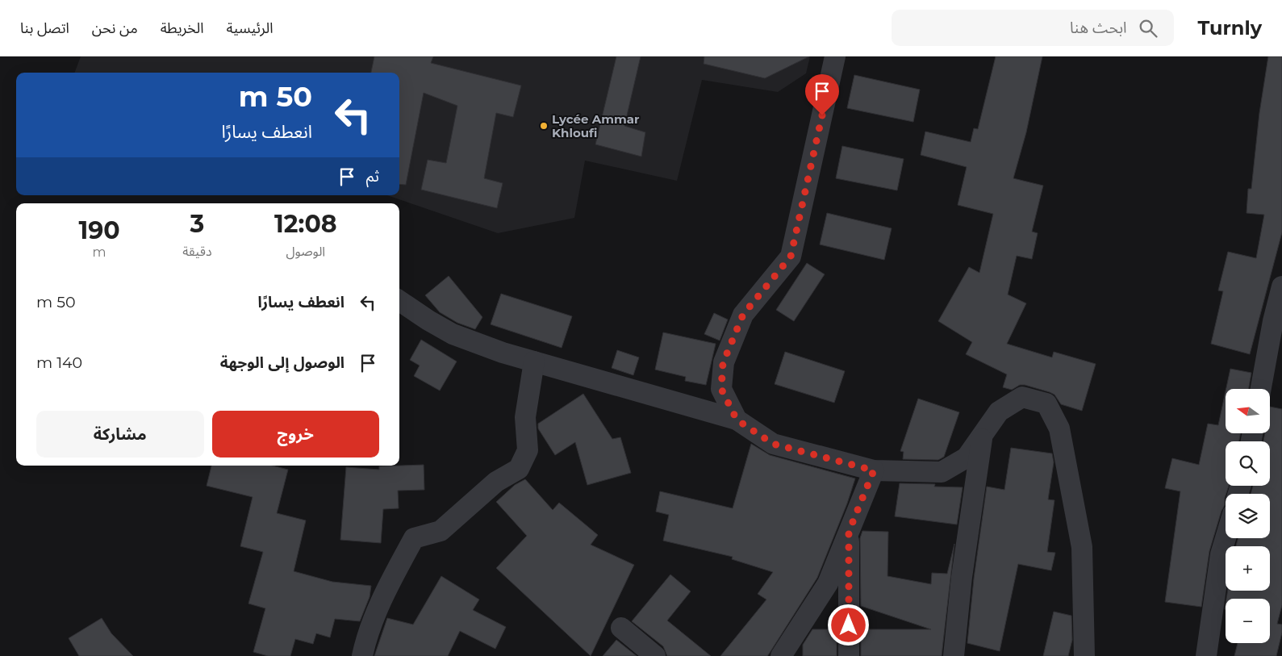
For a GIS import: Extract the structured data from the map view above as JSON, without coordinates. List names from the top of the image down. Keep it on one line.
{"places":["Lycée Ammar Khloufi"],"north":"left","page":{"header":"Turnly","search":"ابحث هنا","nav":["الرئيسية","الخريطة","من نحن","اتصل بنا"],"turn":["50 m","انعطف يسارًا"],"then":"ثم","eta":["12:08","الوصول","3","دقيقة","190","m"],"list":[{"name":"انعطف يسارًا","value":"50 m"},{"name":"الوصول إلى الوجهة","value":"140 m"}],"map_buttons":["+","−"],"buttons":["خروج","مشاركة"]}}
